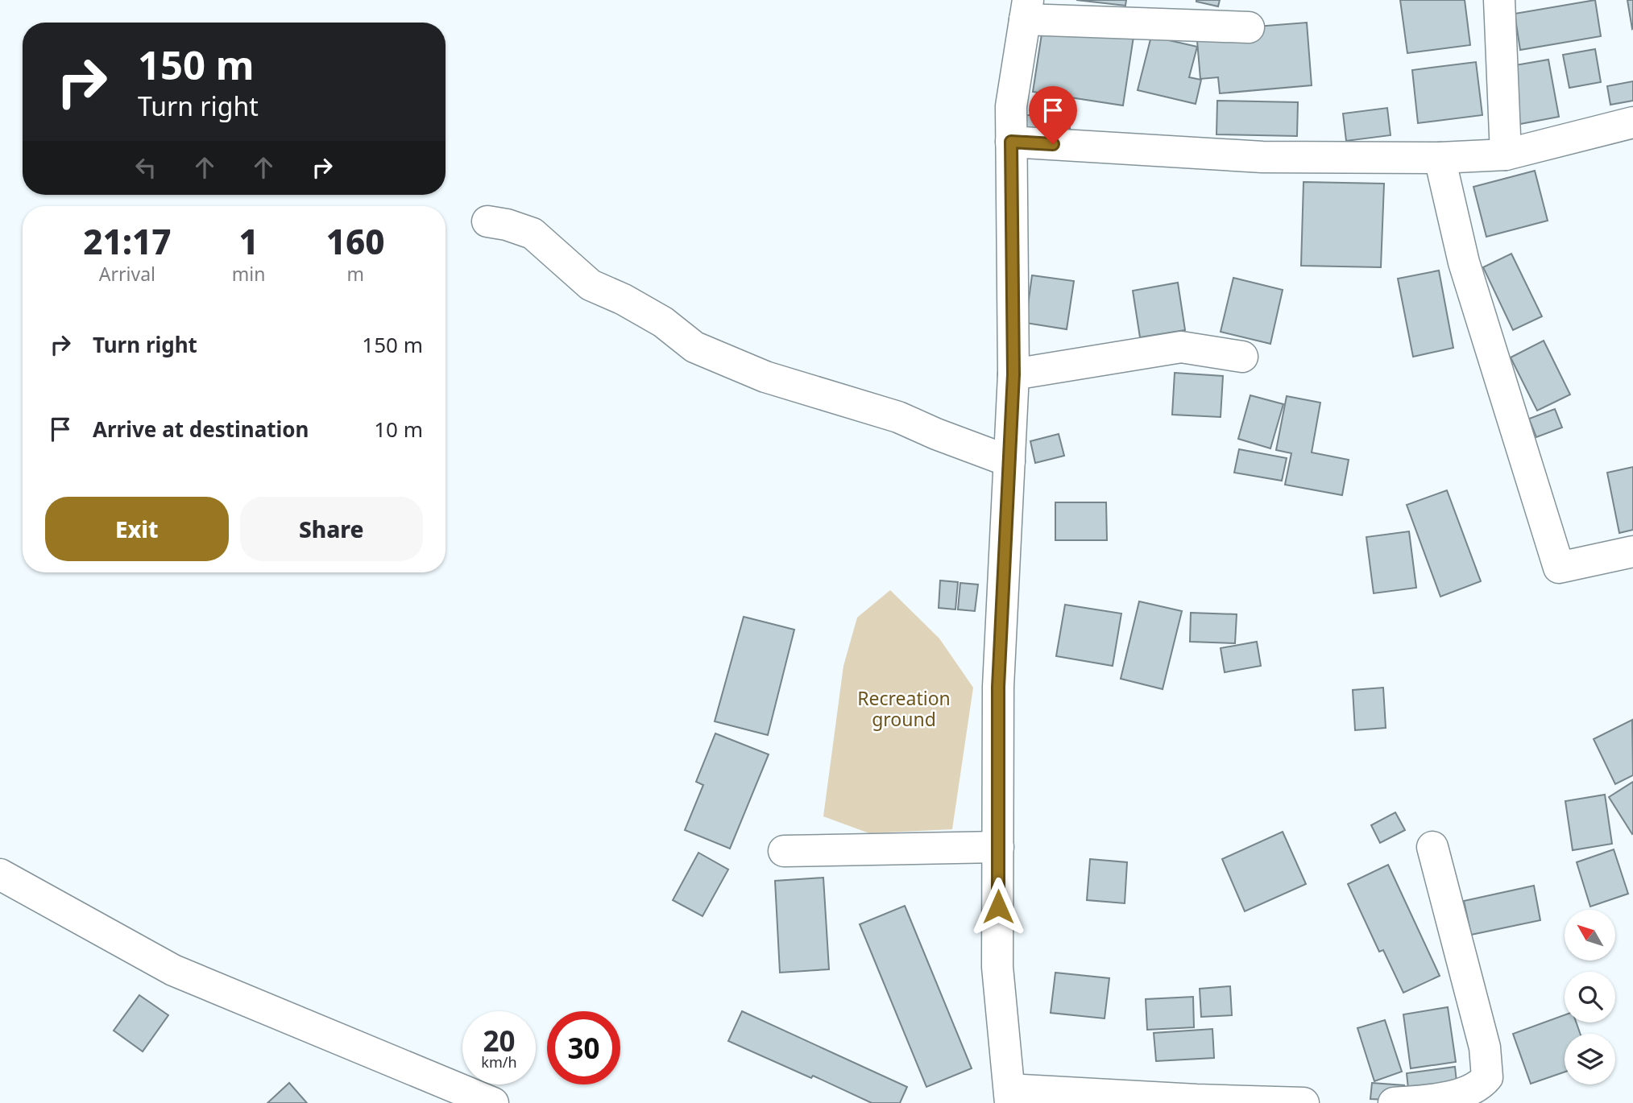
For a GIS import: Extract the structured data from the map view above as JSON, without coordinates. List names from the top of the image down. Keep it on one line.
{"parks":["Recreation ground"],"north":"top left","page":{"turn":["150 m","Turn right"],"eta":["21:17","Arrival","1","min","160","m"],"list":[{"name":"Turn right","value":"150 m"},{"name":"Arrive at destination","value":"10 m"}],"buttons":["Exit","Share"],"speed":"20 km/h","limit":"30"}}
